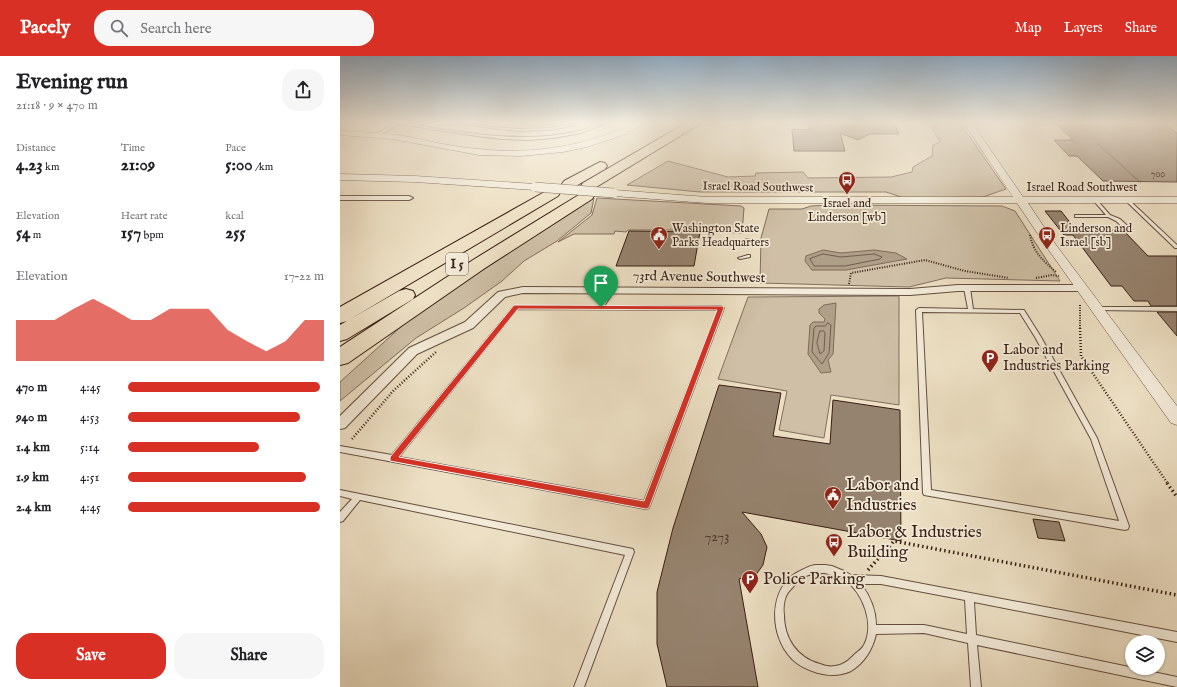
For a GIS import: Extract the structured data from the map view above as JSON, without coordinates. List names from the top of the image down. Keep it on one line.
{"streets":{"highway":["I 5"],"street":["Israel Road Southwest","73rd Avenue Southwest"]},"crossings":[["Israel Road Southwest","I 5"]],"places":{"bus stop":["Israel and Linderson [wb]","Linderson and Israel [sb]","Labor & Industries Building"],"public building":["Washington State Parks Headquarters","Labor and Industries"],"parking":["Labor and Industries Parking","Police Parking"]},"house_numbers":["700","7273"],"page":{"header":"Pacely","search":"Search here","nav":["Map","Layers","Share"],"heading":["Evening run","21:18 · 9 × 470 m"],"stats":[["Distance","4.23 km"],["Time","21:09"],["Pace","5:00 /km"],["Elevation","54 m"],["Heart rate","157 bpm"],["kcal","255"]],"chart":["Elevation","17–22 m"],"list":[{"name":"470 m","note":"4:45"},{"name":"940 m","note":"4:53"},{"name":"1.4 km","note":"5:14"},{"name":"1.9 km","note":"4:51"},{"name":"2.4 km","note":"4:45"}],"buttons":["Save","Share"]}}
